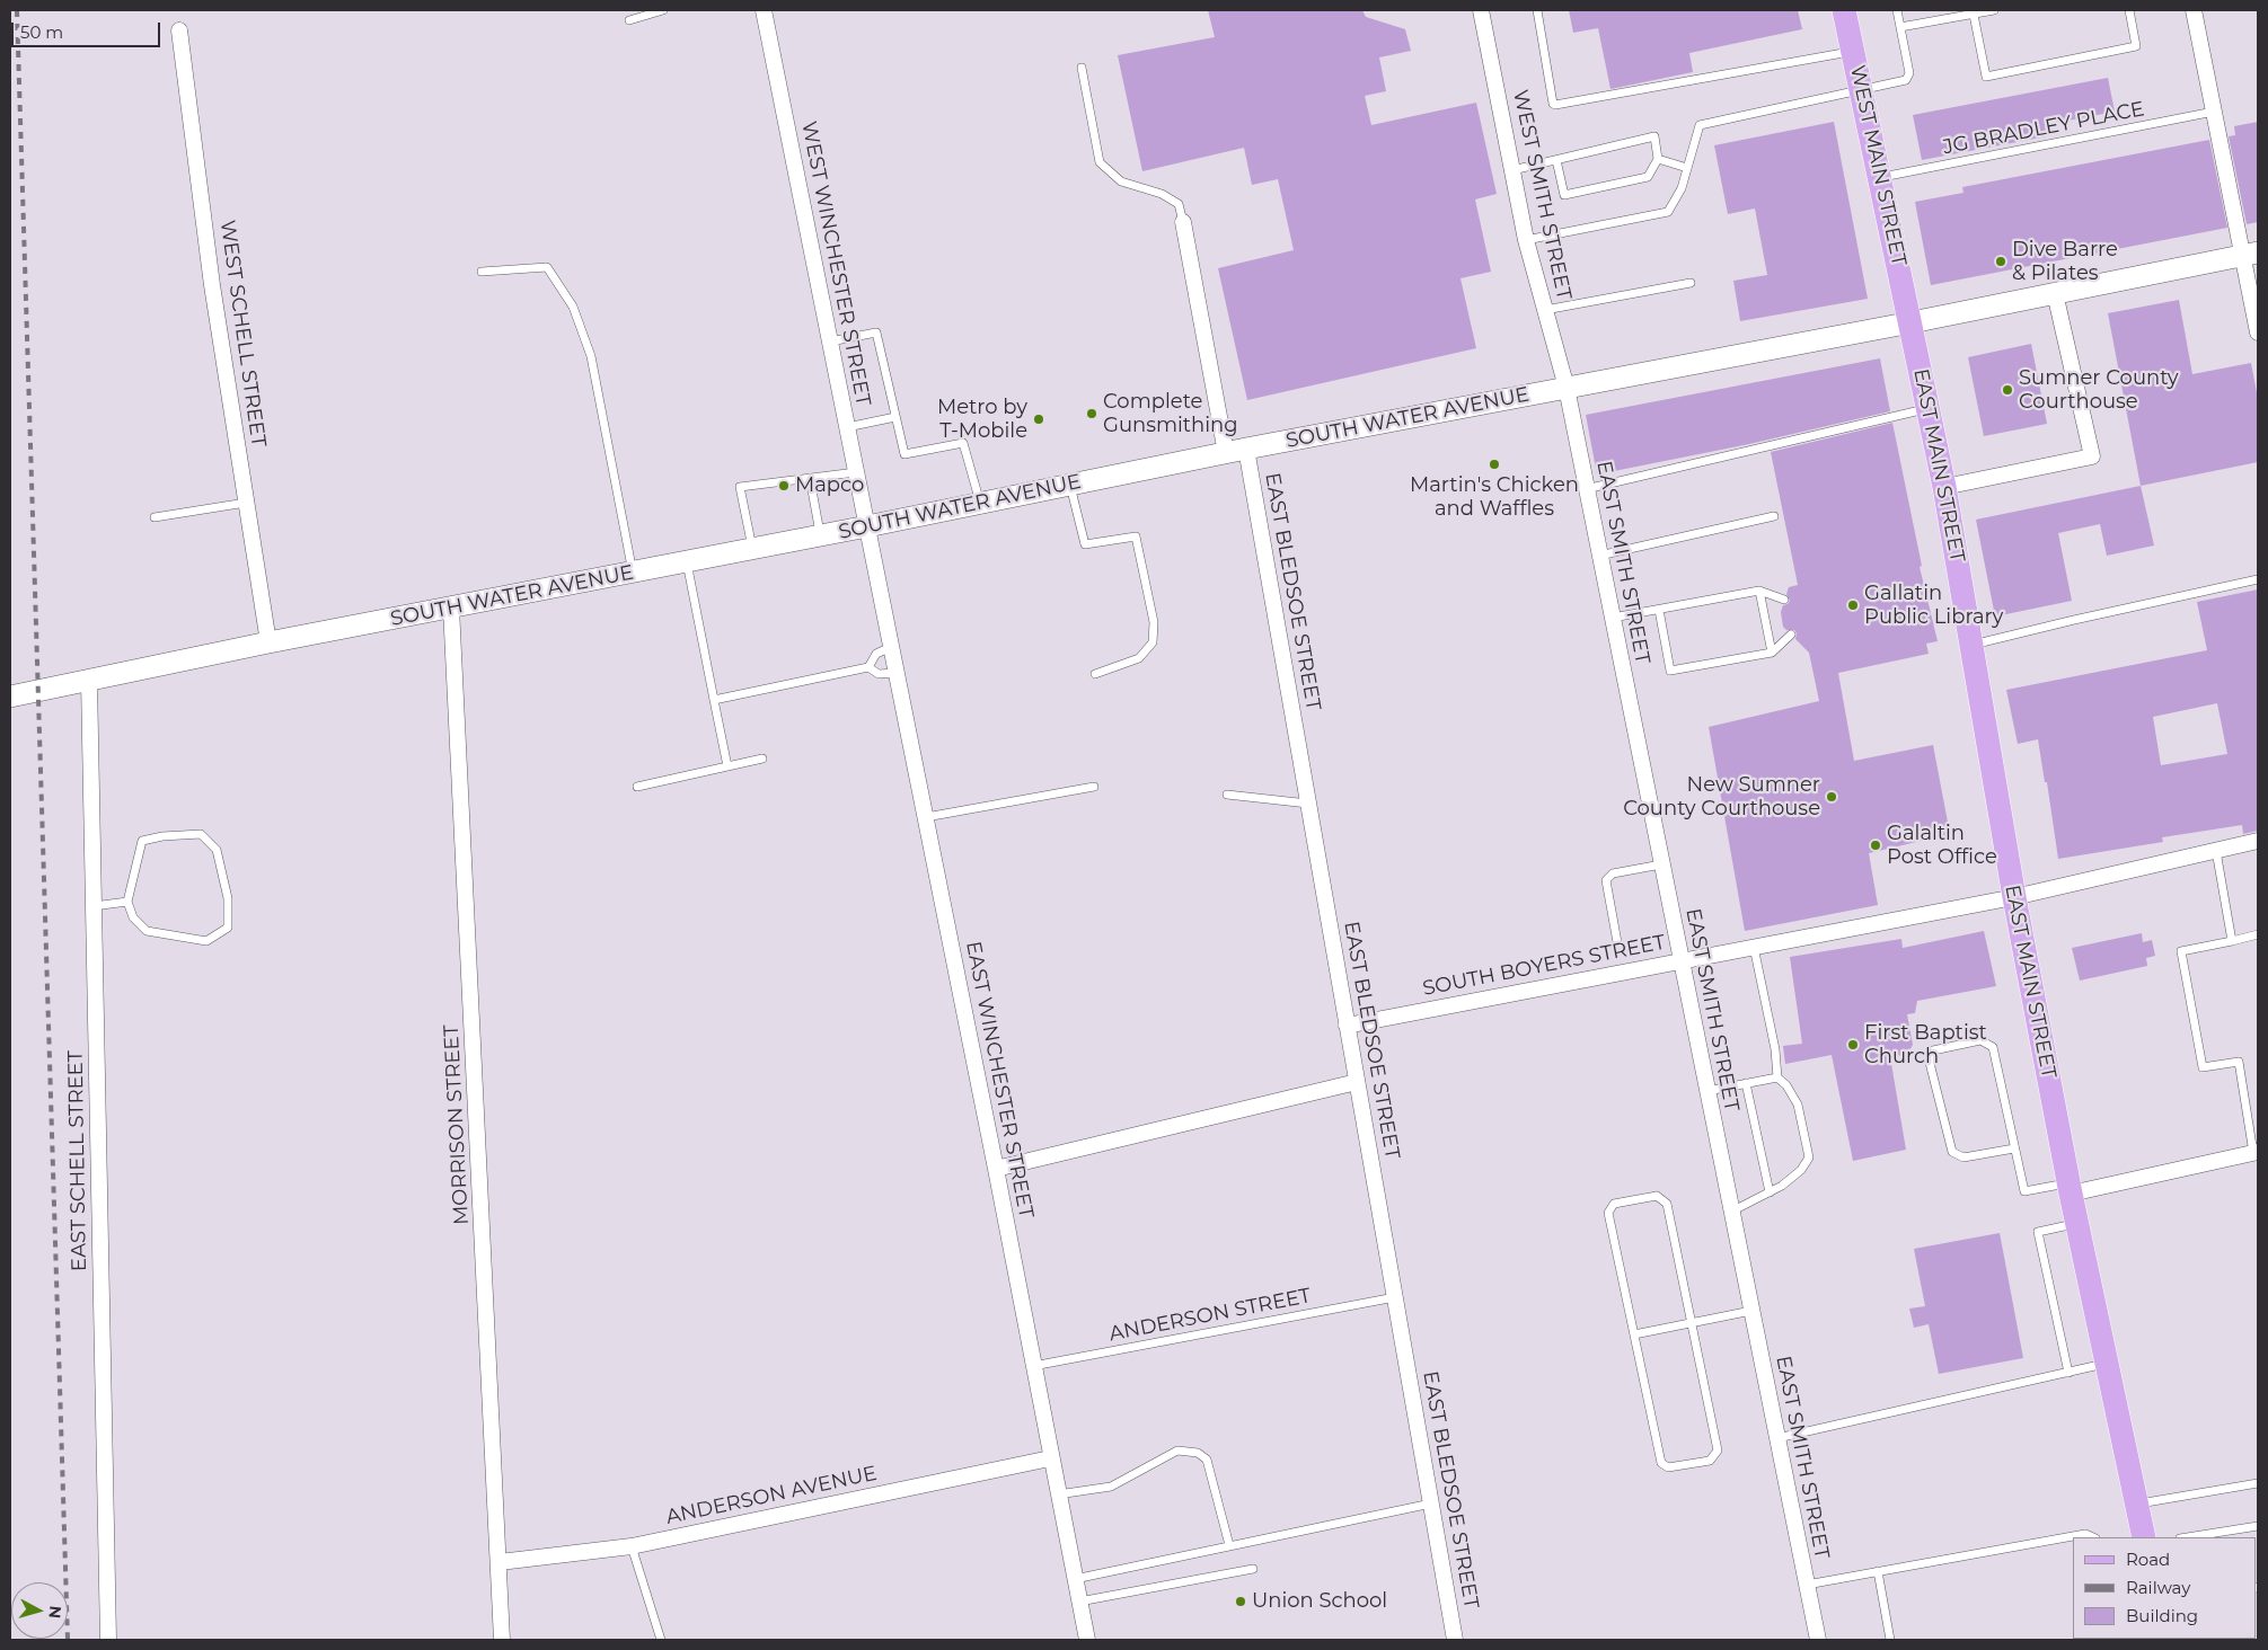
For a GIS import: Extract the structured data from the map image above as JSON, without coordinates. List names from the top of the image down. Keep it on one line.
{"streets":{"main road":["WEST MAIN STREET","SOUTH WATER AVENUE","EAST MAIN STREET"],"street":["WEST SMITH STREET","WEST WINCHESTER STREET","WEST SCHELL STREET","EAST SMITH STREET","EAST BLEDSOE STREET","SOUTH BOYERS STREET","EAST WINCHESTER STREET","MORRISON STREET","EAST SCHELL STREET","ANDERSON AVENUE"],"lane":["JG BRADLEY PLACE","ANDERSON STREET"]},"crossings":[["JG BRADLEY PLACE","WEST MAIN STREET"],["WEST MAIN STREET","SOUTH WATER AVENUE"],["WEST MAIN STREET","EAST MAIN STREET"],["WEST SMITH STREET","SOUTH WATER AVENUE"],["WEST SMITH STREET","EAST SMITH STREET"],["WEST WINCHESTER STREET","SOUTH WATER AVENUE"],["WEST WINCHESTER STREET","EAST WINCHESTER STREET"],["WEST SCHELL STREET","SOUTH WATER AVENUE"],["SOUTH WATER AVENUE","EAST MAIN STREET"],["SOUTH WATER AVENUE","EAST SMITH STREET"],["SOUTH WATER AVENUE","EAST BLEDSOE STREET"],["SOUTH WATER AVENUE","EAST WINCHESTER STREET"],["SOUTH WATER AVENUE","MORRISON STREET"],["SOUTH WATER AVENUE","EAST SCHELL STREET"],["EAST MAIN STREET","SOUTH BOYERS STREET"],["EAST SMITH STREET","SOUTH BOYERS STREET"],["EAST BLEDSOE STREET","SOUTH BOYERS STREET"],["EAST BLEDSOE STREET","ANDERSON STREET"],["EAST WINCHESTER STREET","ANDERSON STREET"],["EAST WINCHESTER STREET","ANDERSON AVENUE"],["MORRISON STREET","ANDERSON AVENUE"]],"places":["Dive Barre & Pilates","Sumner County Courthouse","Complete Gunsmithing","Metro by T-Mobile","Martin's Chicken and Waffles","Mapco","Gallatin Public Library","New Sumner County Courthouse","Galaltin Post Office","First Baptist Church","Union School"],"legend":["Road","Railway","Building"],"scale_bar":"50 m","north":"right"}
